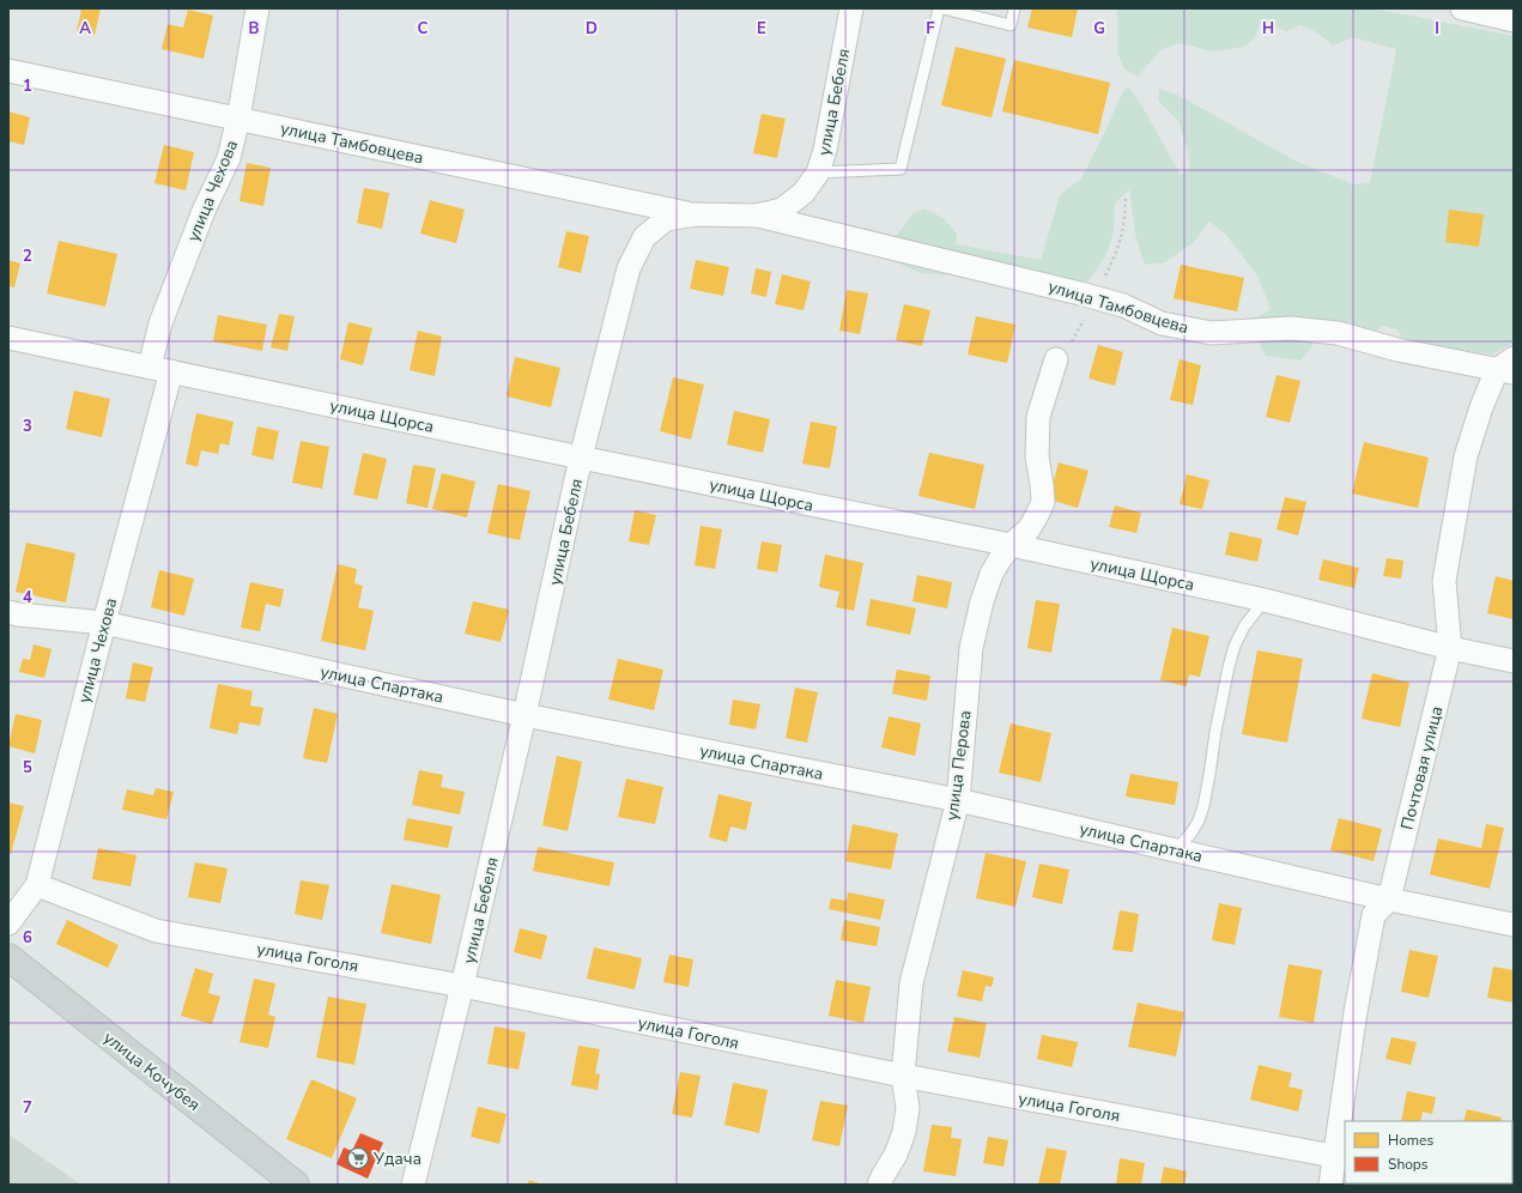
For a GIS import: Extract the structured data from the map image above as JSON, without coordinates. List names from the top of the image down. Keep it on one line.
{"streets":{"main road":["улица Кочубея"],"street":["улица Бебеля","улица Тамбовцева","улица Чехова","улица Щорса","улица Спартака","улица Перова","Почтовая улица","улица Гоголя"]},"crossings":[["улица Бебеля","улица Тамбовцева"],["улица Бебеля","улица Щорса"],["улица Бебеля","улица Спартака"],["улица Бебеля","улица Гоголя"],["улица Тамбовцева","улица Чехова"],["улица Тамбовцева","Почтовая улица"],["улица Чехова","улица Щорса"],["улица Чехова","улица Спартака"],["улица Чехова","улица Гоголя"],["улица Щорса","улица Перова"],["улица Щорса","Почтовая улица"],["улица Спартака","улица Перова"],["улица Спартака","Почтовая улица"],["улица Перова","улица Гоголя"],["Почтовая улица","улица Гоголя"]],"places":{"supermarket":["Удача"]},"legend":["Homes","Shops"],"grid":{"columns":["A","B","C","D","E","F","G","H","I"],"rows":["1","2","3","4","5","6","7"]}}
